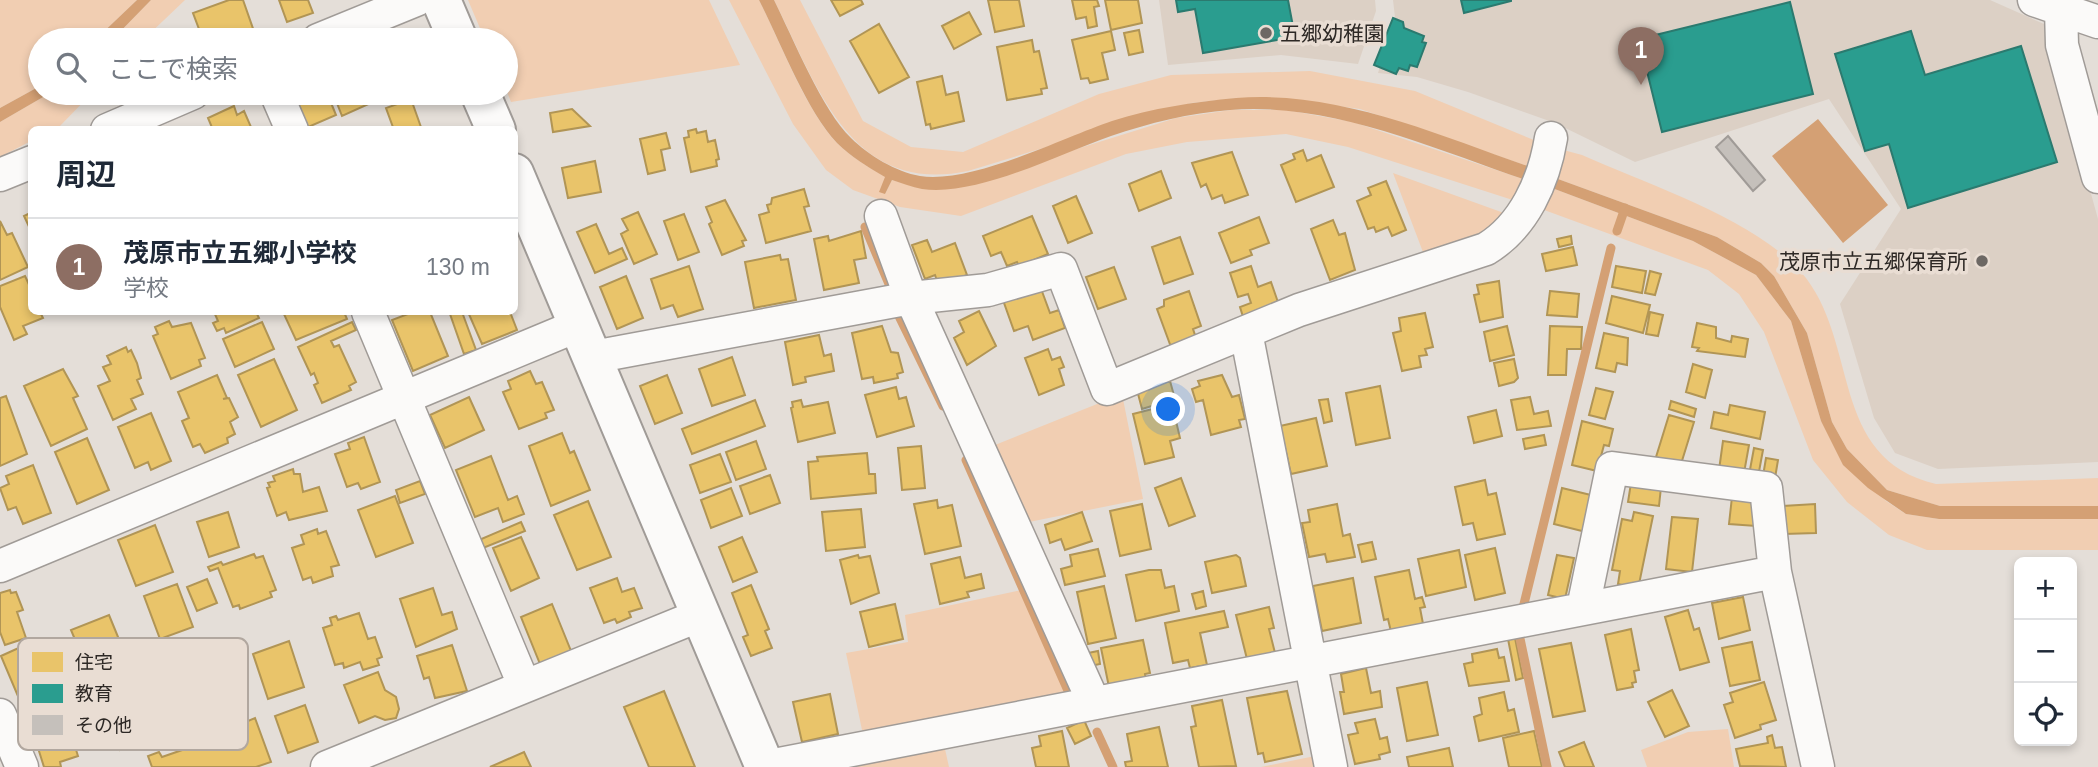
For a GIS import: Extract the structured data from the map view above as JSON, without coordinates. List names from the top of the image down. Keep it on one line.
{"places":["五郷幼稚園","茂原市立五郷保育所"],"legend":["住宅","教育","その他"],"page":{"pins":"1","search":"ここで検索","heading":"周辺","list":[{"mark":"1","name":"茂原市立五郷小学校","note":"学校","value":"130 m"}],"map_buttons":["+","−"]}}
